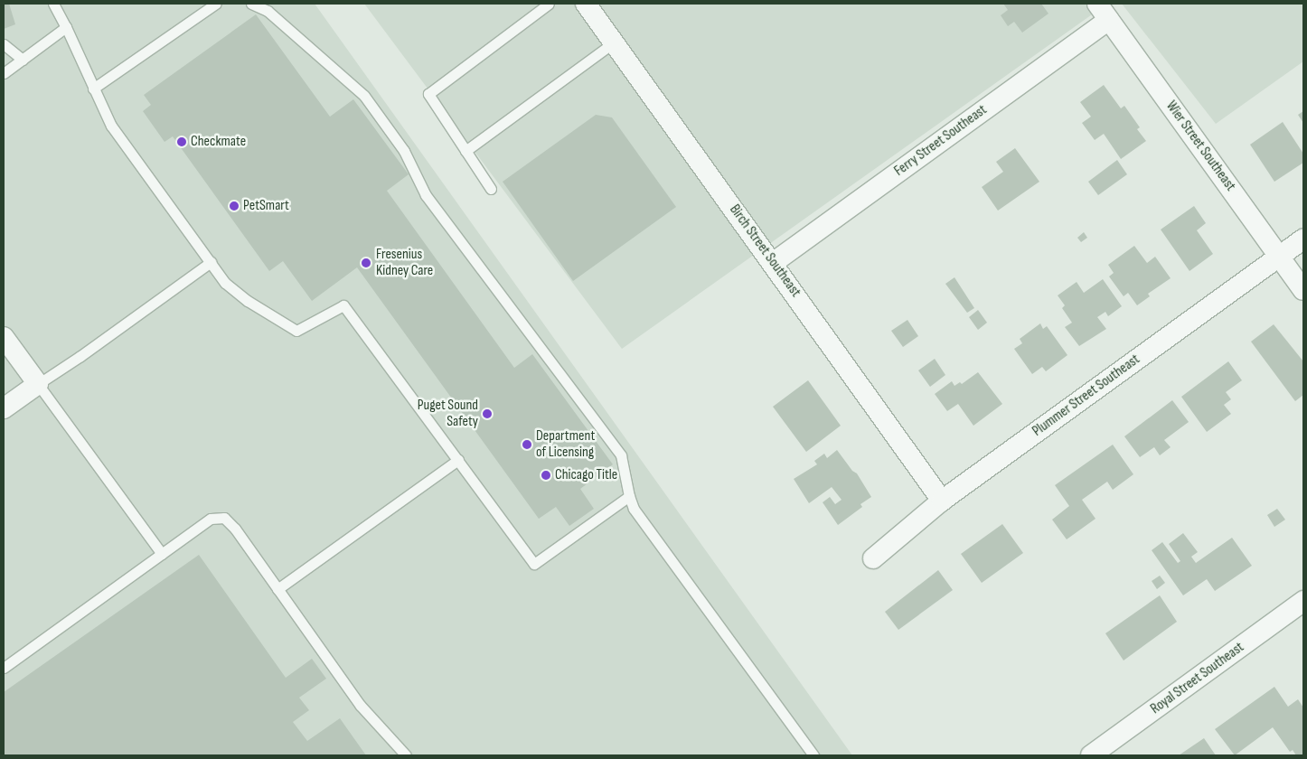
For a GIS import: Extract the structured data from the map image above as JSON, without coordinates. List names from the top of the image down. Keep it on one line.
{"streets":{"street":["Ferry Street Southeast","Wier Street Southeast","Birch Street Southeast","Plummer Street Southeast","Royal Street Southeast"]},"crossings":[["Ferry Street Southeast","Wier Street Southeast"],["Ferry Street Southeast","Birch Street Southeast"],["Wier Street Southeast","Plummer Street Southeast"],["Birch Street Southeast","Plummer Street Southeast"]],"places":["Checkmate","PetSmart","Fresenius Kidney Care","Puget Sound Safety","Department of Licensing","Chicago Title"]}
